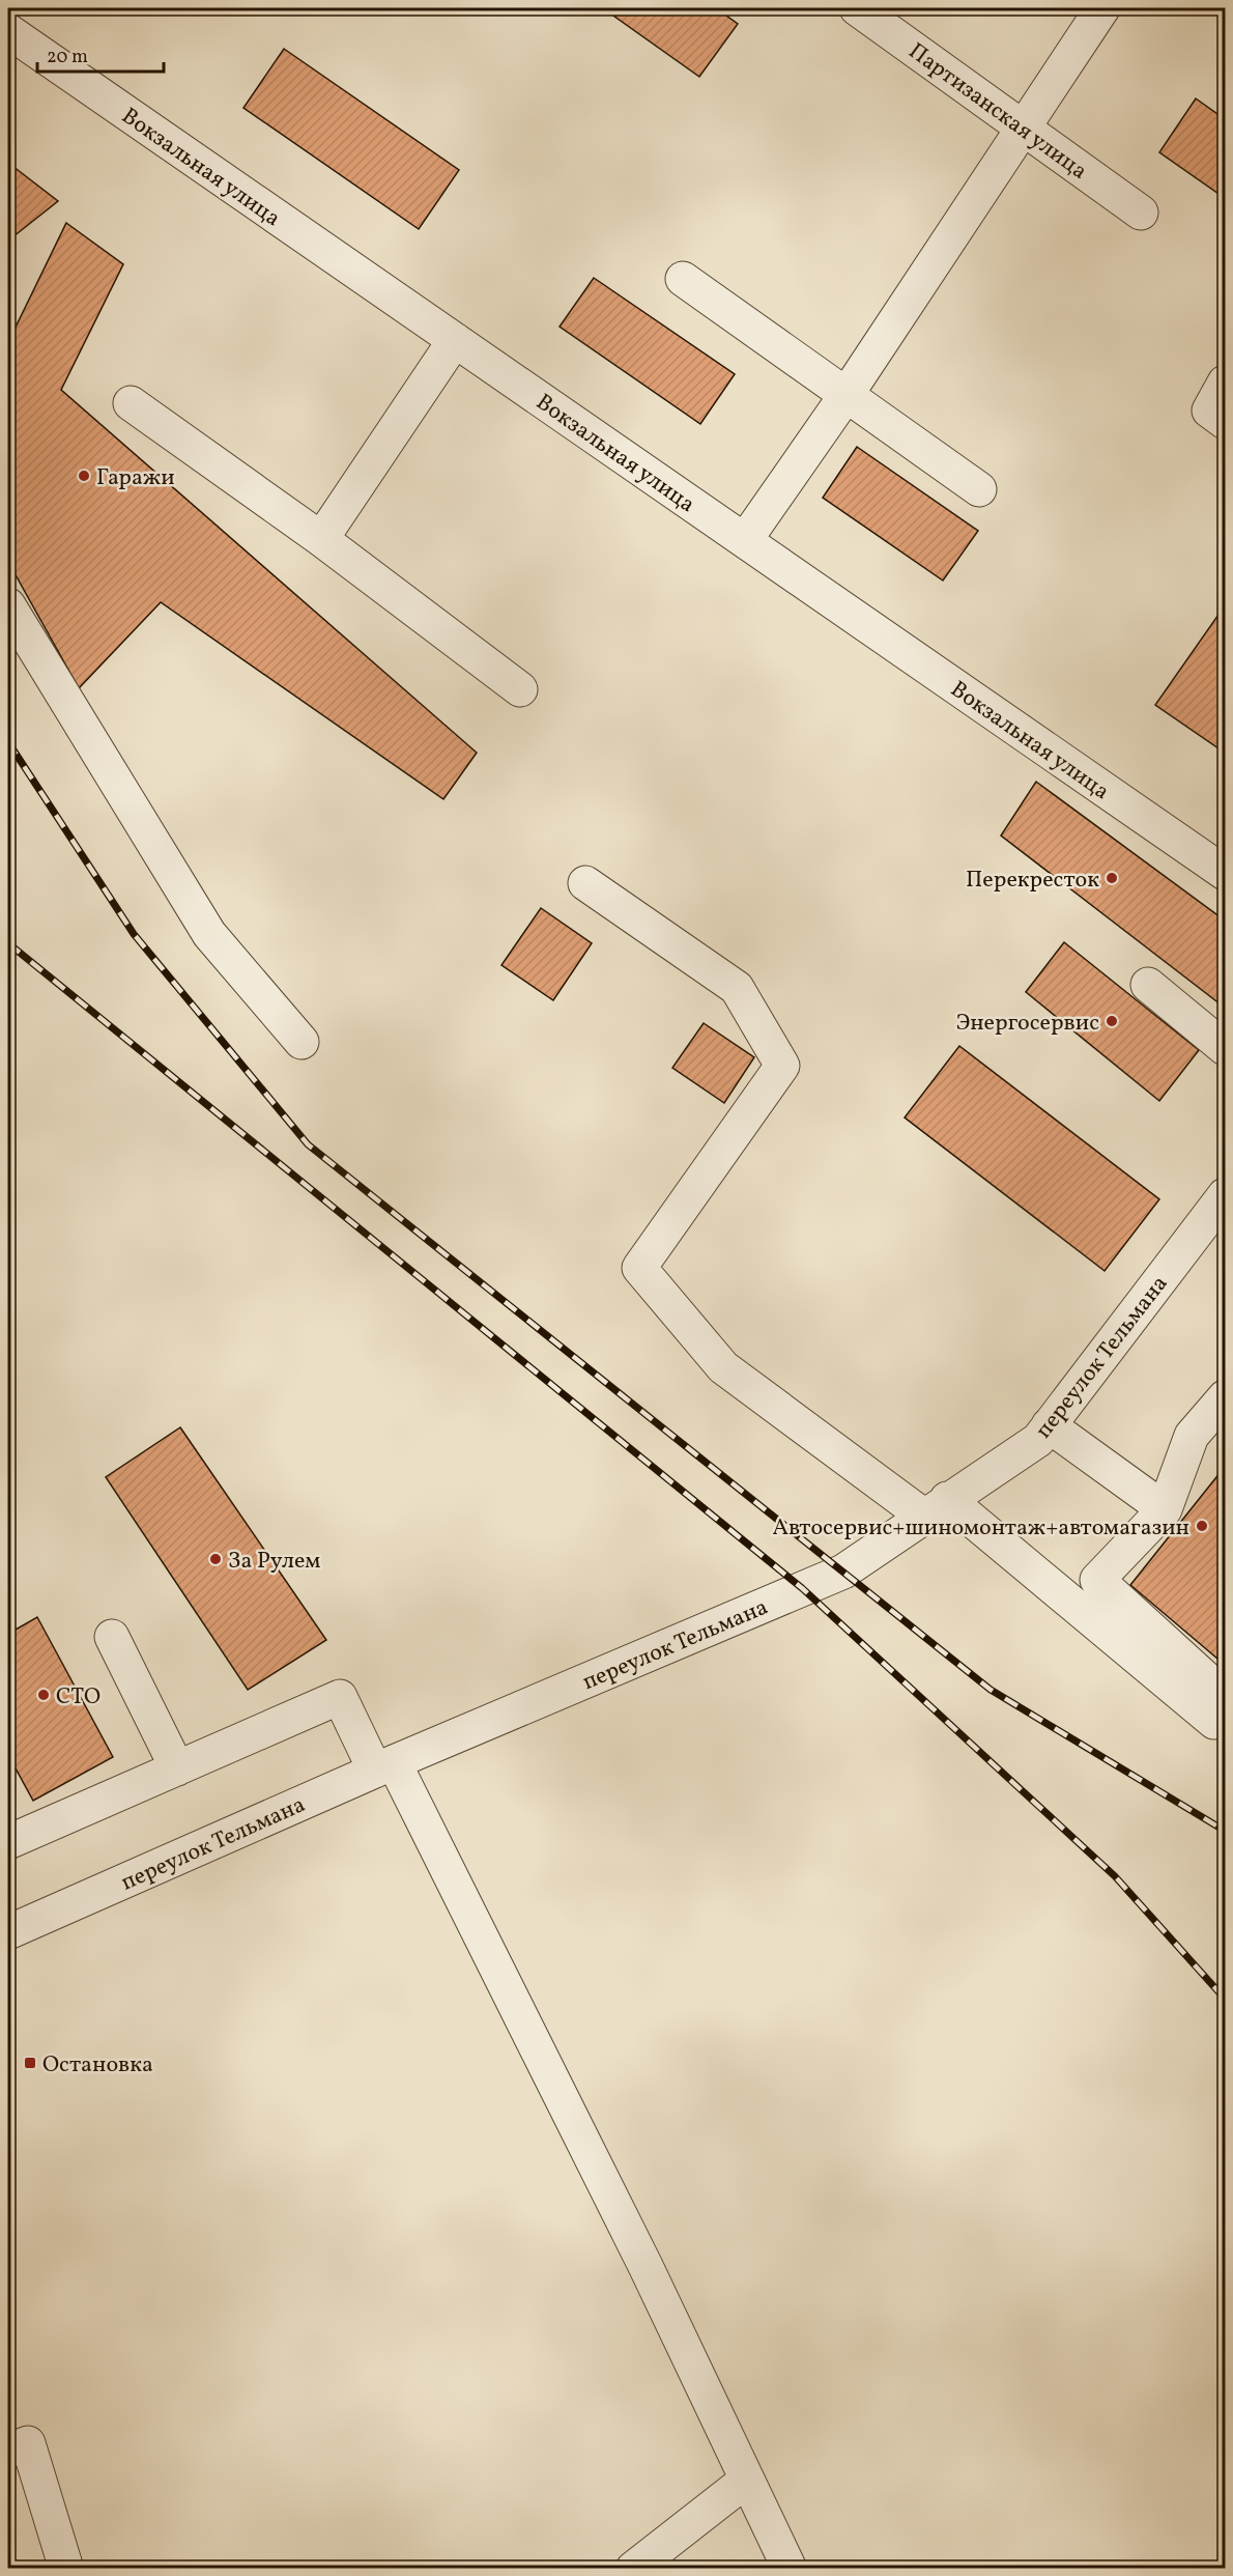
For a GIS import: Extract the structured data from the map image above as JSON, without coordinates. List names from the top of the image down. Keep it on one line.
{"streets":{"street":["Партизанская улица","Вокзальная улица","переулок Тельмана"]},"places":{"other":["Гаражи","Перекресток","Энергосервис","Автосервис+шиномонтаж+автомагазин","За Рулем","СТО"],"transit":["Остановка"]},"scale_bar":"20 m"}
